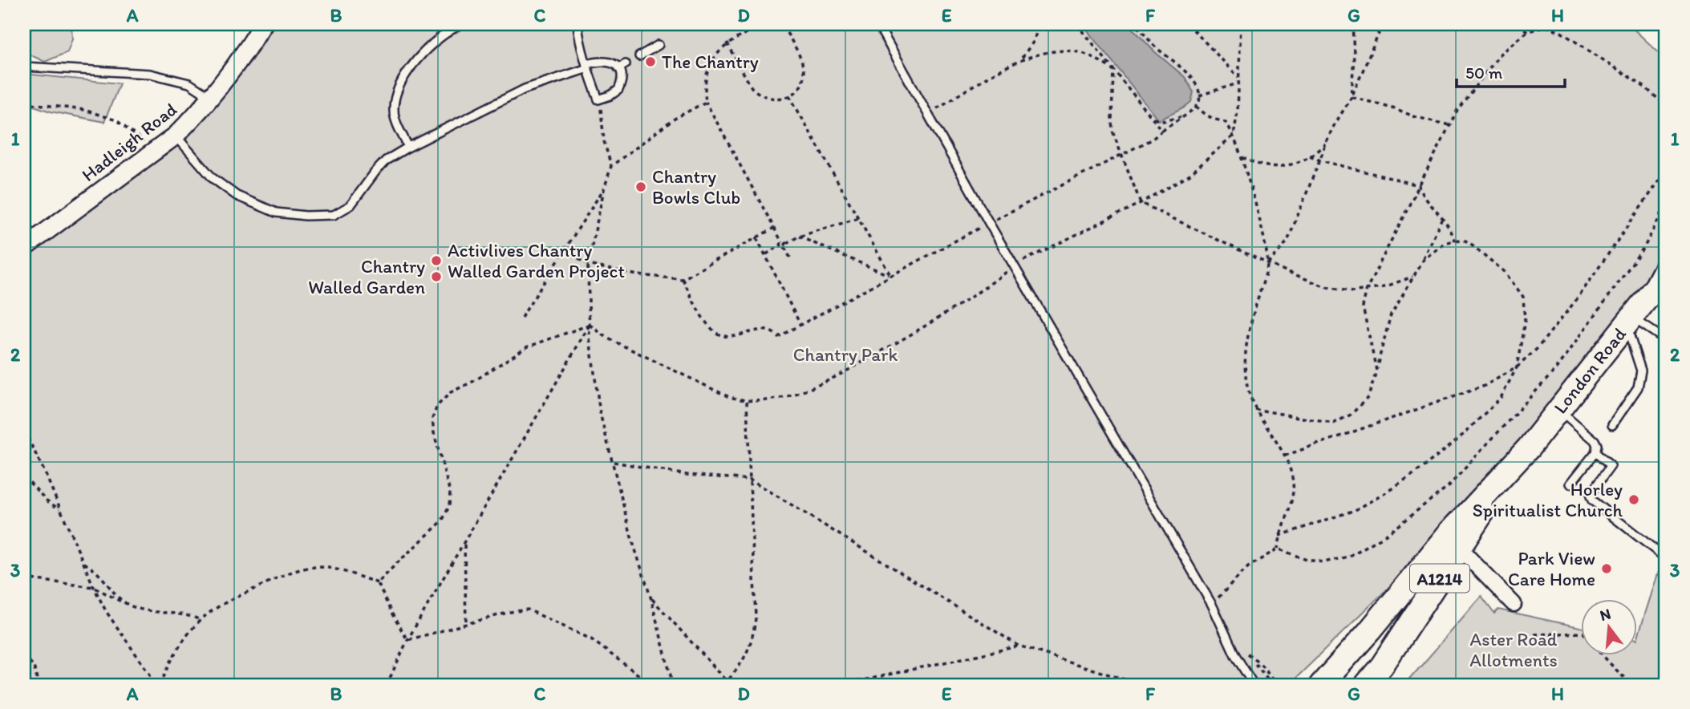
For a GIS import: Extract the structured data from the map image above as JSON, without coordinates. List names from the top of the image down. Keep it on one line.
{"streets":{"main road":["London Road","A1214"],"street":["Hadleigh Road"]},"parks":["Chantry Park","Aster Road Allotments"],"places":["The Chantry","Chantry Bowls Club","Activlives Chantry Walled Garden Project","Chantry Walled Garden","Horley Spiritualist Church","Park View Care Home"],"scale_bar":"50 m","north":"top","grid":{"columns":["A","B","C","D","E","F","G","H"],"rows":["1","2","3"]}}
